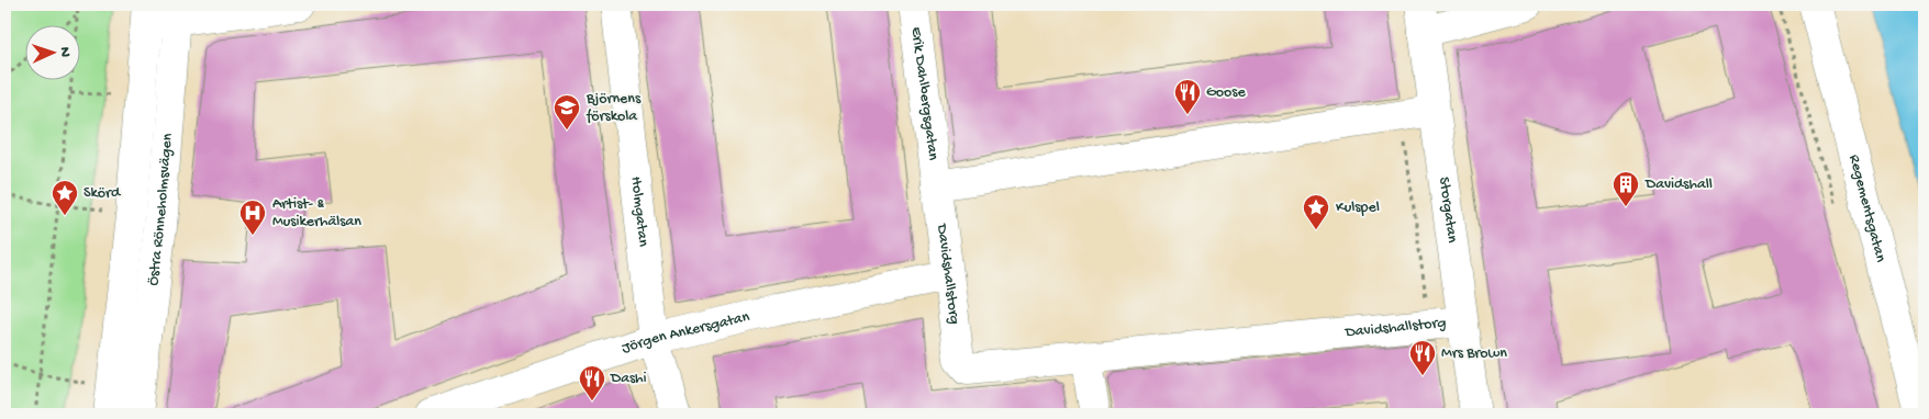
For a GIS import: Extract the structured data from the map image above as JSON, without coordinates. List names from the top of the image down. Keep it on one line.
{"streets":{"street":["Erik Dahlbergsgatan","Östra Rönneholmsvägen","Storgatan","Regementsgatan","Holmgatan","Davidshallstorg","Jörgen Ankersgatan"]},"crossings":[["Erik Dahlbergsgatan","Davidshallstorg"],["Storgatan","Davidshallstorg"],["Holmgatan","Jörgen Ankersgatan"],["Davidshallstorg","Jörgen Ankersgatan"]],"places":{"restaurant":["Goose","Mrs Brown","Dashi"],"school or university":["Björnens förskola"],"building":["Davidshall"],"place":["Skörd","Kulspel"],"hospital":["Artist- & Musikerhälsan"]},"north":"right"}
